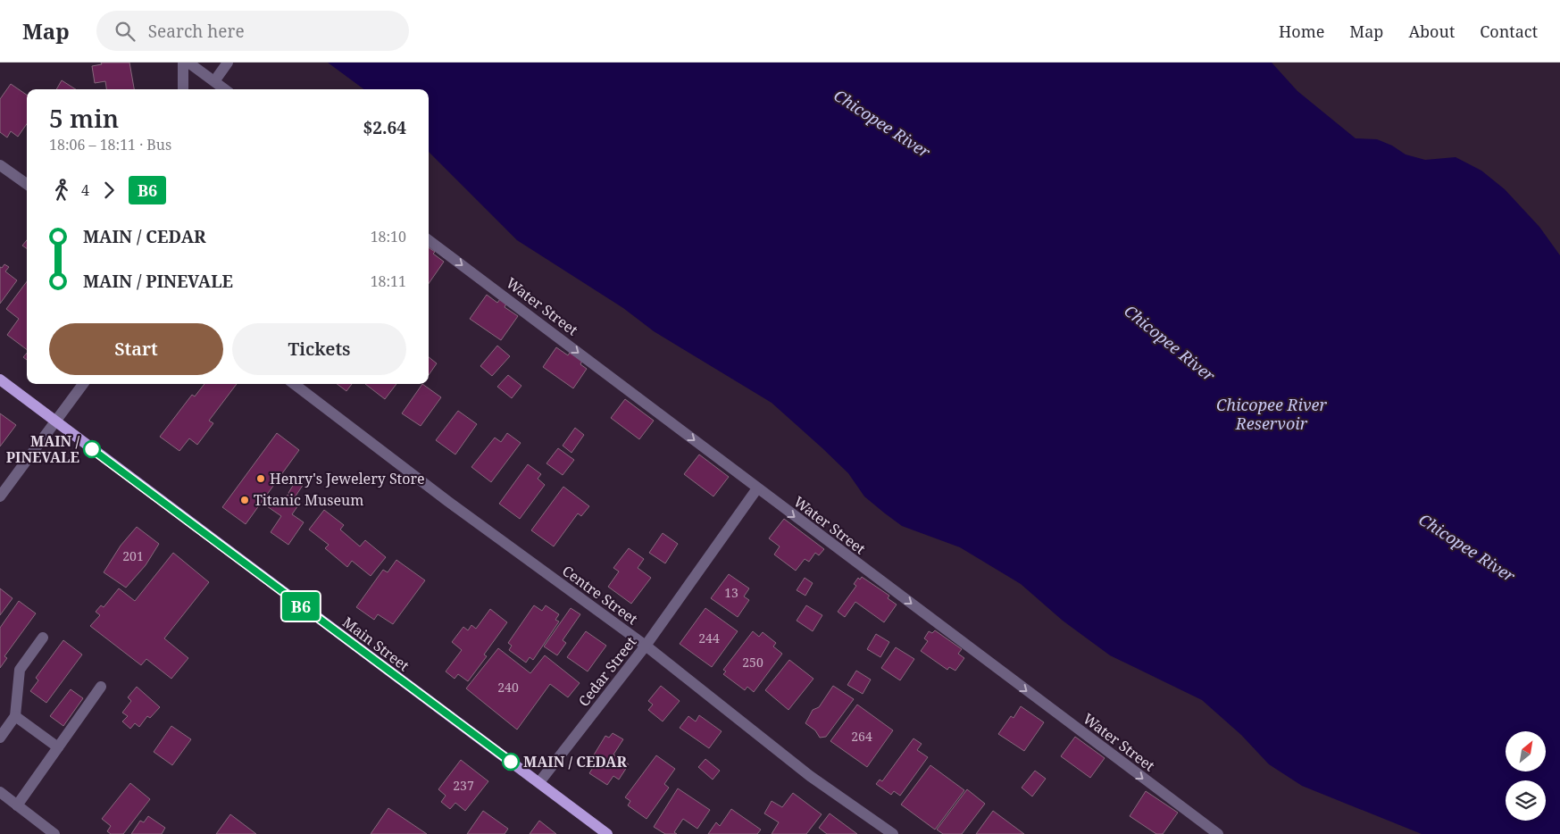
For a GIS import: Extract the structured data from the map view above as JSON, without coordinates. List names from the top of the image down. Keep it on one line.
{"streets":{"main road":["Main Street"],"street":["Water Street","Centre Street","Cedar Street"]},"crossings":[["Water Street","Cedar Street"],["Centre Street","Cedar Street"],["Main Street","Cedar Street"]],"one_way":["Water Street"],"water":["Chicopee River","Chicopee River Reservoir"],"places":["MAIN / PINEVALE","Henry's Jewelery Store","Titanic Museum","MAIN / CEDAR"],"lines":["bus line B6"],"house_numbers":["201","13","244","250","240","264","237"],"north":"top right","page":{"header":"Map","search":"Search here","nav":["Home","Map","About","Contact"],"on_map":"B6","heading":["5 min","18:06 – 18:11 · Bus","$2.64"],"legs":["4","B6"],"list":[{"name":"MAIN / CEDAR","value":"18:10"},{"name":"MAIN / PINEVALE","value":"18:11"}],"buttons":["Start","Tickets"]}}
